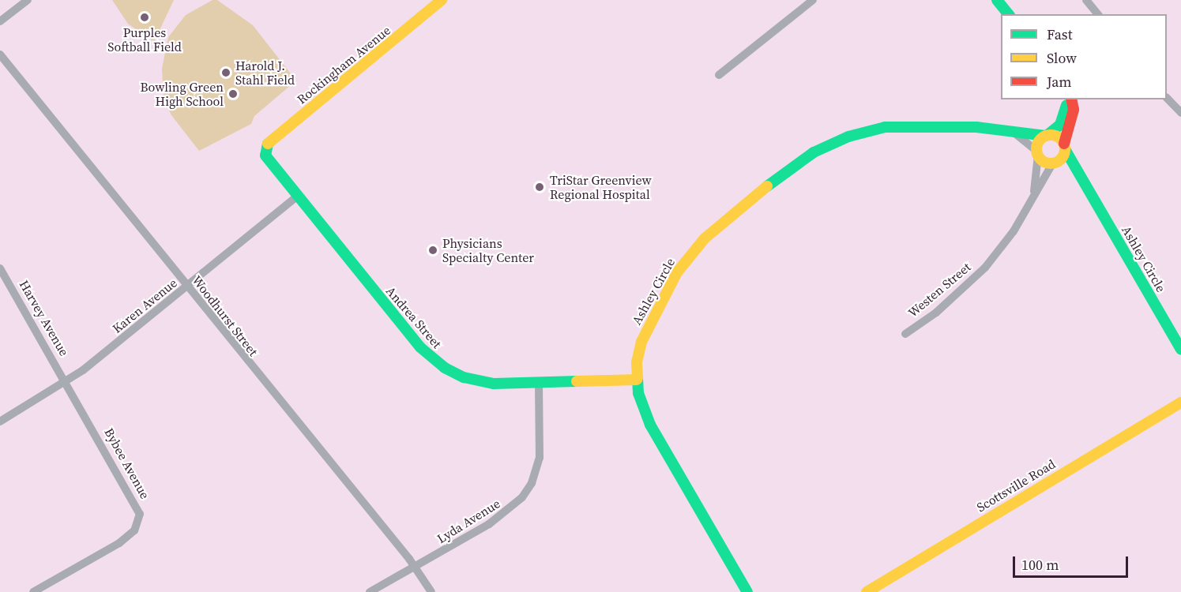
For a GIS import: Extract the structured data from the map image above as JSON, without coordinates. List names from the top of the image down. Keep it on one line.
{"streets":{"street":["Rockingham Avenue","Ashley Circle","Westen Street","Karen Avenue","Woodhurst Street","Andrea Street","Harvey Avenue","Bybee Avenue","Scottsville Road","Lyda Avenue"]},"crossings":[["Rockingham Avenue","Andrea Street"],["Ashley Circle","Westen Street"],["Ashley Circle","Andrea Street"],["Karen Avenue","Woodhurst Street"],["Karen Avenue","Andrea Street"],["Karen Avenue","Harvey Avenue"],["Karen Avenue","Bybee Avenue"],["Woodhurst Street","Lyda Avenue"],["Andrea Street","Lyda Avenue"],["Harvey Avenue","Bybee Avenue"]],"places":["Purples Softball Field","Harold J. Stahl Field","Bowling Green High School","TriStar Greenview Regional Hospital","Physicians Specialty Center"],"legend":["Fast","Slow","Jam"],"scale_bar":"100 m"}
